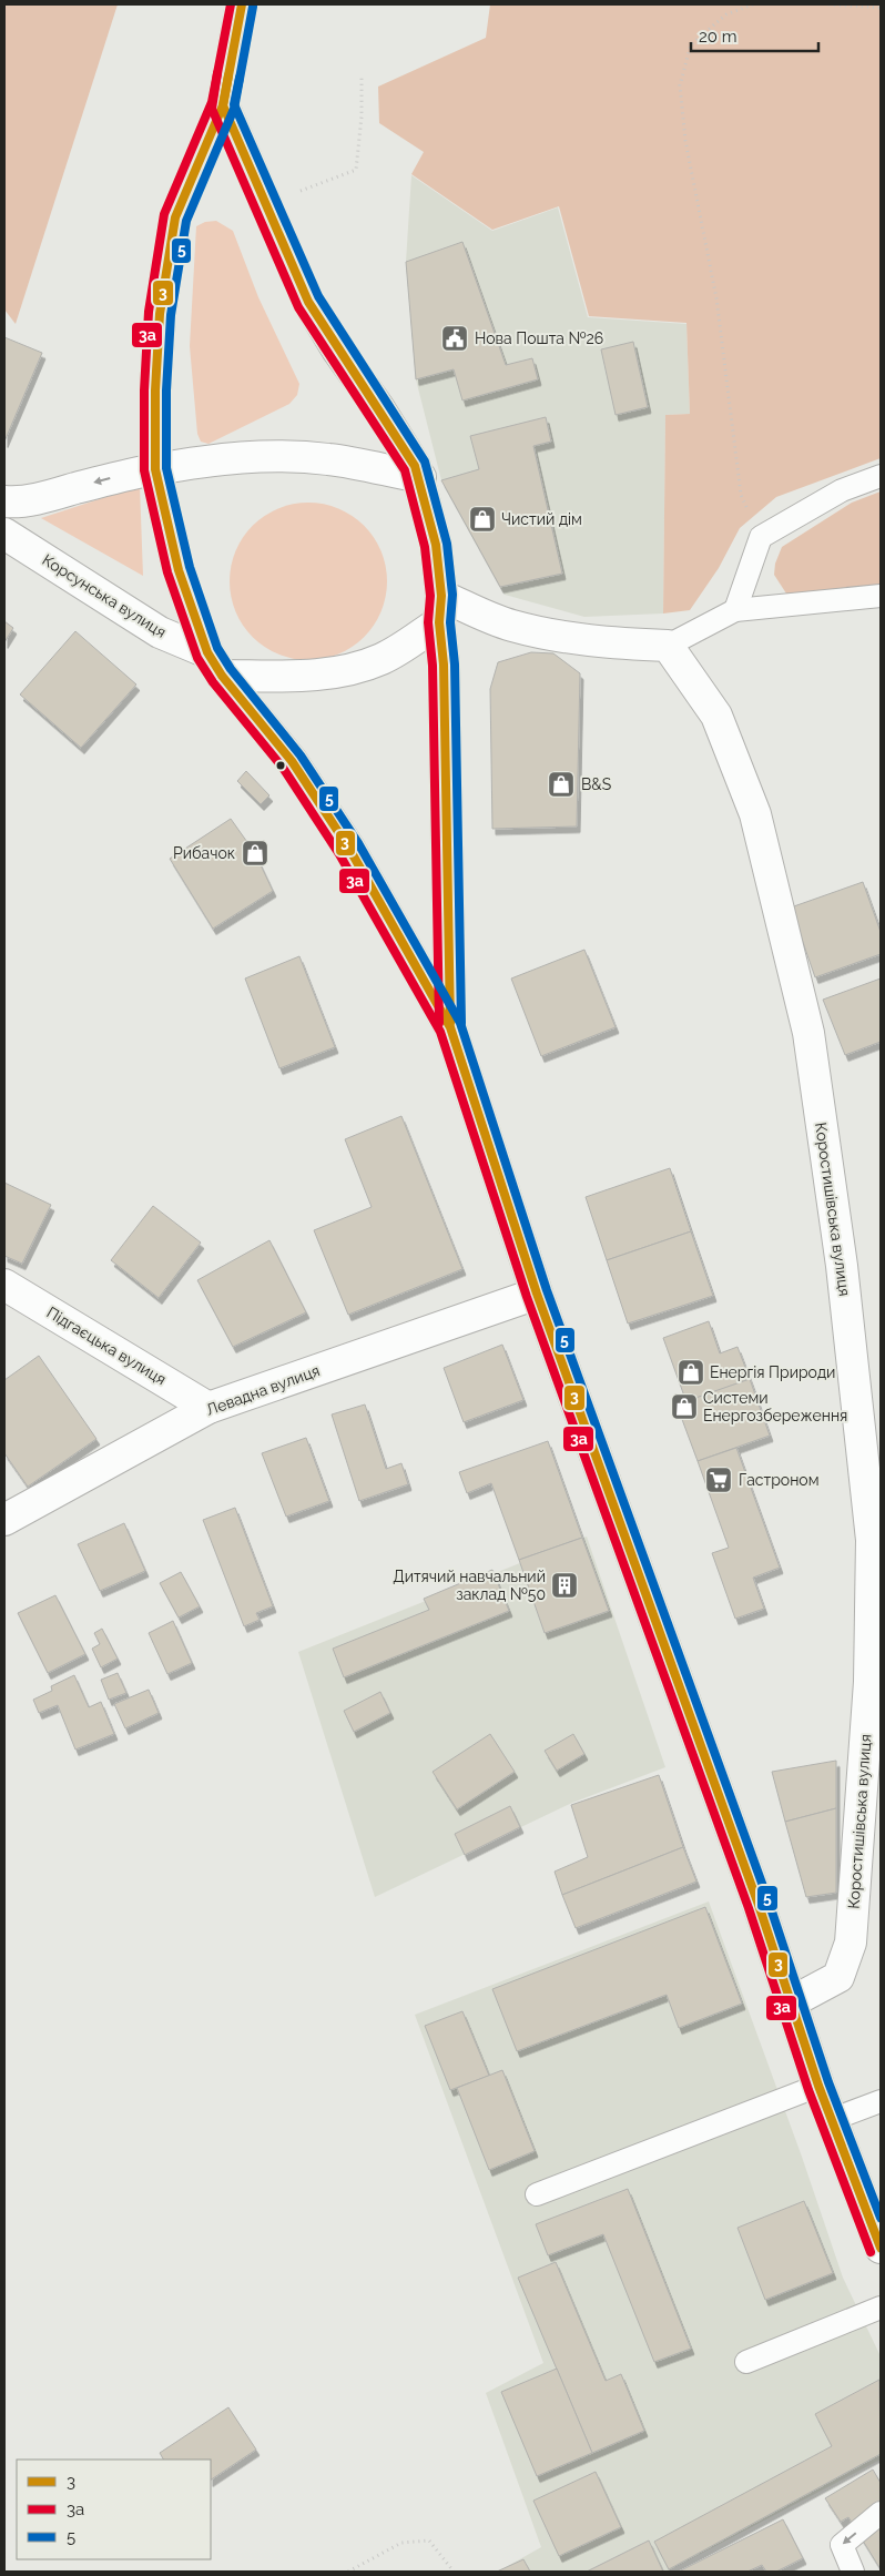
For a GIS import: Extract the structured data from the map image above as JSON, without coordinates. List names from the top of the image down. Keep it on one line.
{"streets":{"main road":["Корсунська вулиця","Коростишівська вулиця","Підгаєцька вулиця","Левадна вулиця"]},"crossings":[["Підгаєцька вулиця","Левадна вулиця"]],"places":{"public building":["Нова Пошта №26"],"shop":["Чистий дім","B&S","Рибачок","Енергія Природи","Системи Енергозбереження"],"supermarket":["Гастроном"],"building":["Дитячий навчальний заклад №50"]},"lines":["transit line 3","transit line 3а","transit line 5"],"legend":["3","3а","5"],"scale_bar":"20 m"}
